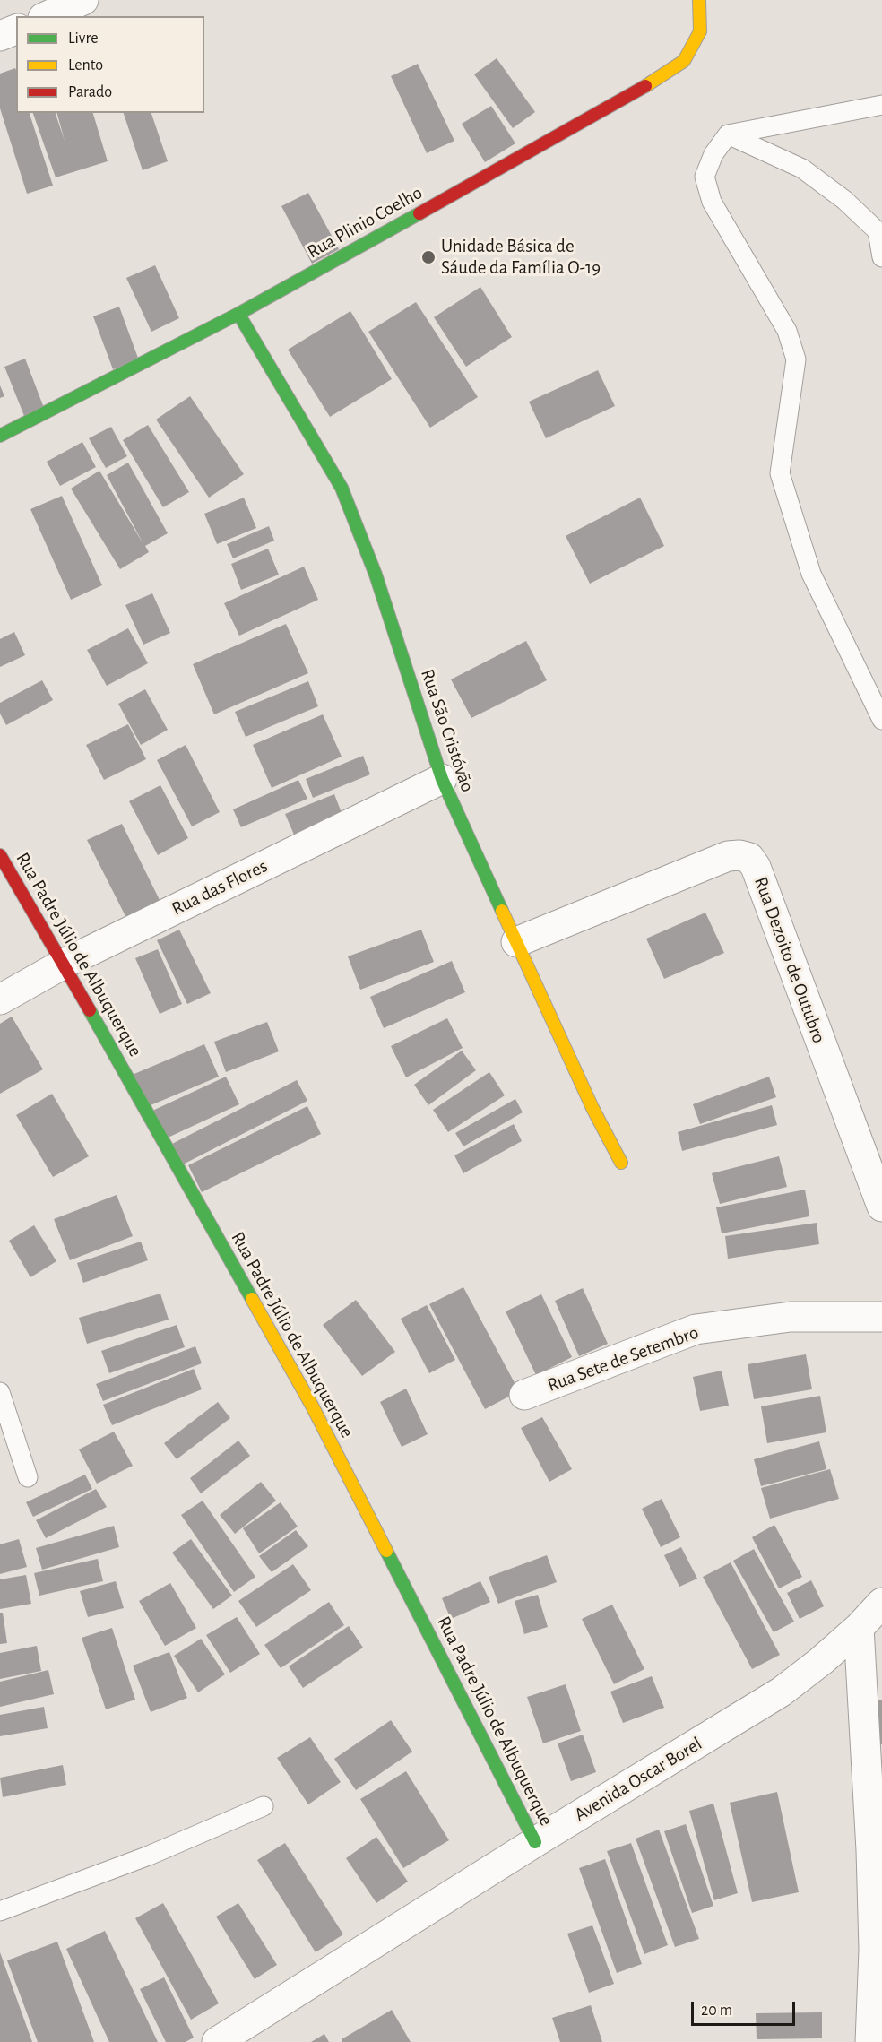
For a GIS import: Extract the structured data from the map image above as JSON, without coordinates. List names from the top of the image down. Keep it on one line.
{"streets":{"street":["Rua Plinio Coelho","Rua São Cristóvão","Rua das Flores","Rua Padre Júlio de Albuquerque","Rua Dezoito de Outubro","Rua Sete de Setembro","Avenida Oscar Borel"]},"crossings":[["Rua Plinio Coelho","Rua São Cristóvão"],["Rua São Cristóvão","Rua das Flores"],["Rua São Cristóvão","Rua Dezoito de Outubro"],["Rua das Flores","Rua Padre Júlio de Albuquerque"],["Rua Padre Júlio de Albuquerque","Avenida Oscar Borel"]],"places":["Unidade Básica de Sáude da Família O-19"],"legend":["Livre","Lento","Parado"],"scale_bar":"20 m"}
